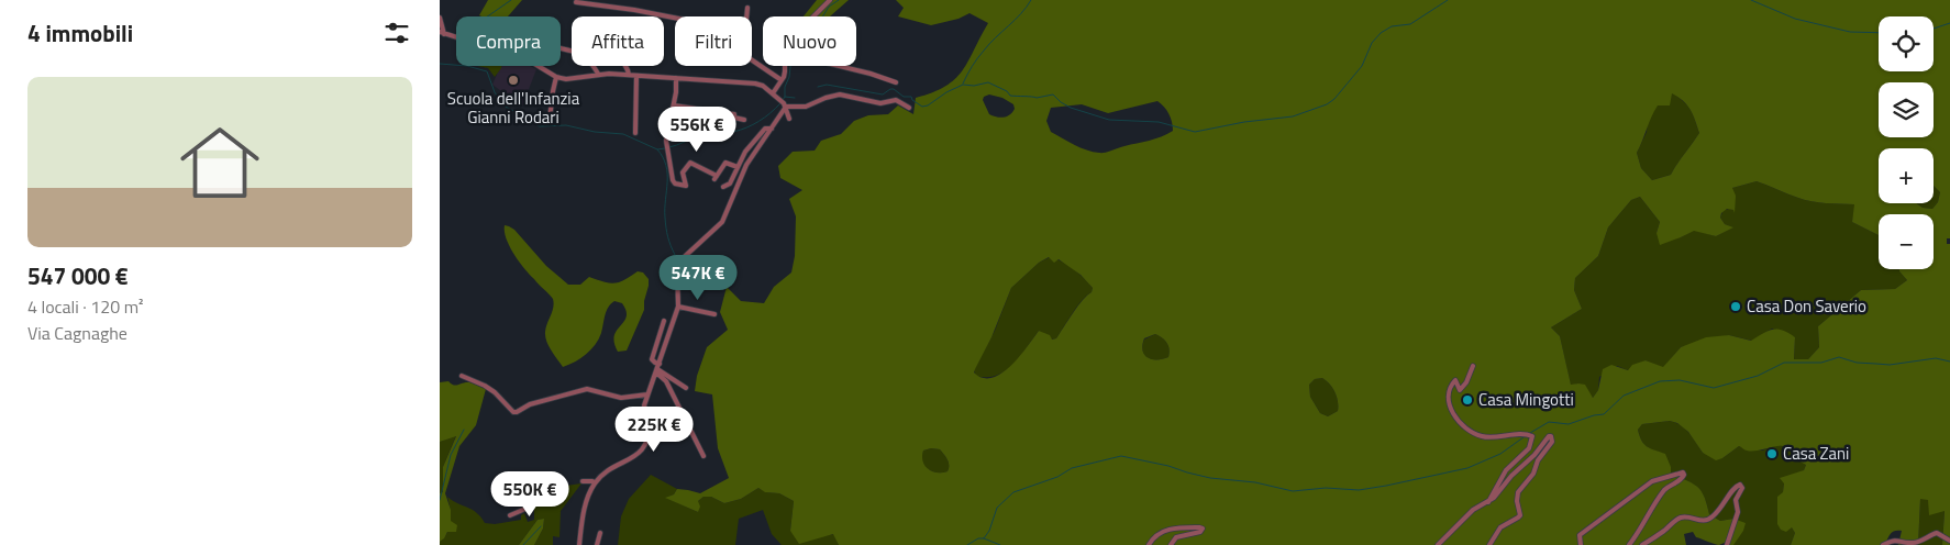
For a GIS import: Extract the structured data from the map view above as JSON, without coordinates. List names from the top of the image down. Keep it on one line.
{"places":["Scuola dell'Infanzia Gianni Rodari","Casa Don Saverio","Casa Mingotti","Casa Zani"],"page":{"heading":"4 immobili","map_buttons":["+","−"],"chip":["Compra","Affitta","Filtri","Nuovo"],"list":[{"name":"547 000 €","note":"4 locali · 120 m² · Via Cagnaghe"}],"price":["556K €","547K €","225K €","550K €"]}}
